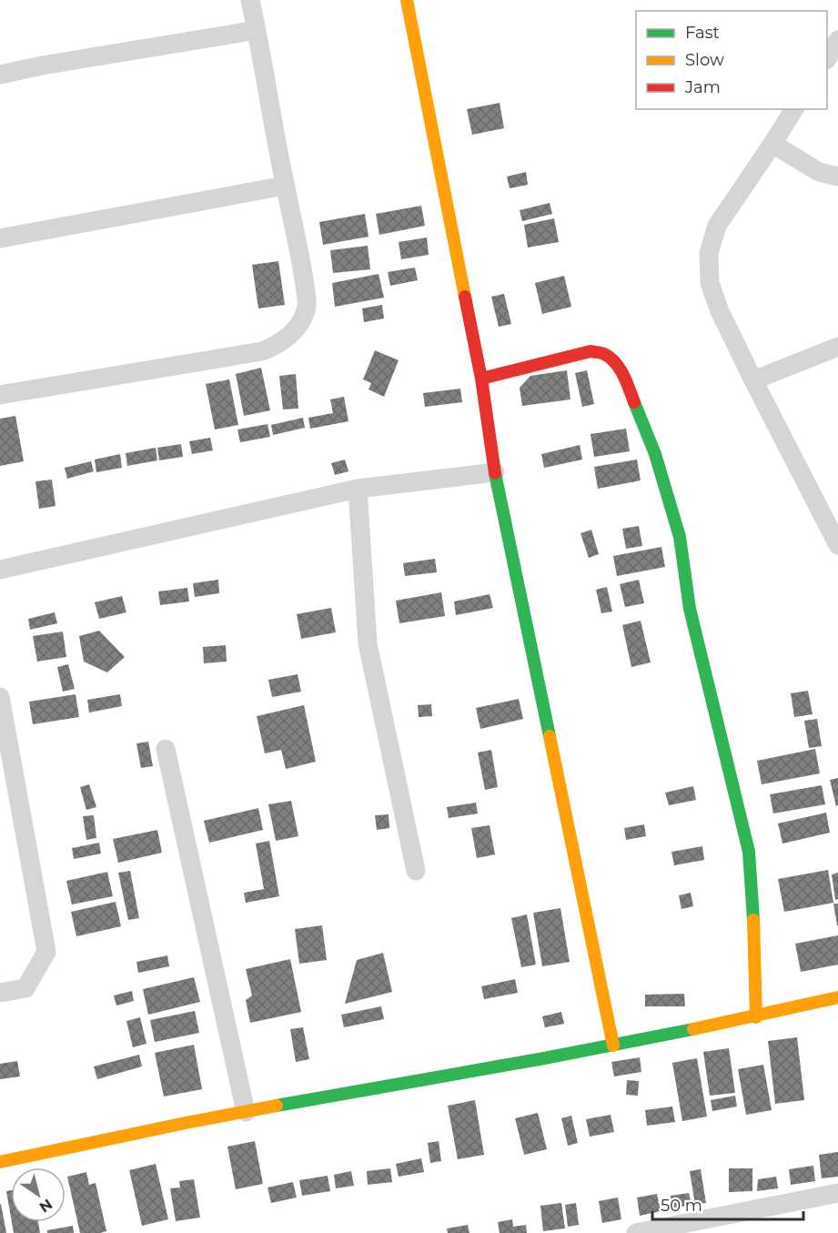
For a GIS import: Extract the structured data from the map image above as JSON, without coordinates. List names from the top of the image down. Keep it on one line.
{"legend":["Fast","Slow","Jam"],"scale_bar":"50 m","north":"bottom right"}
